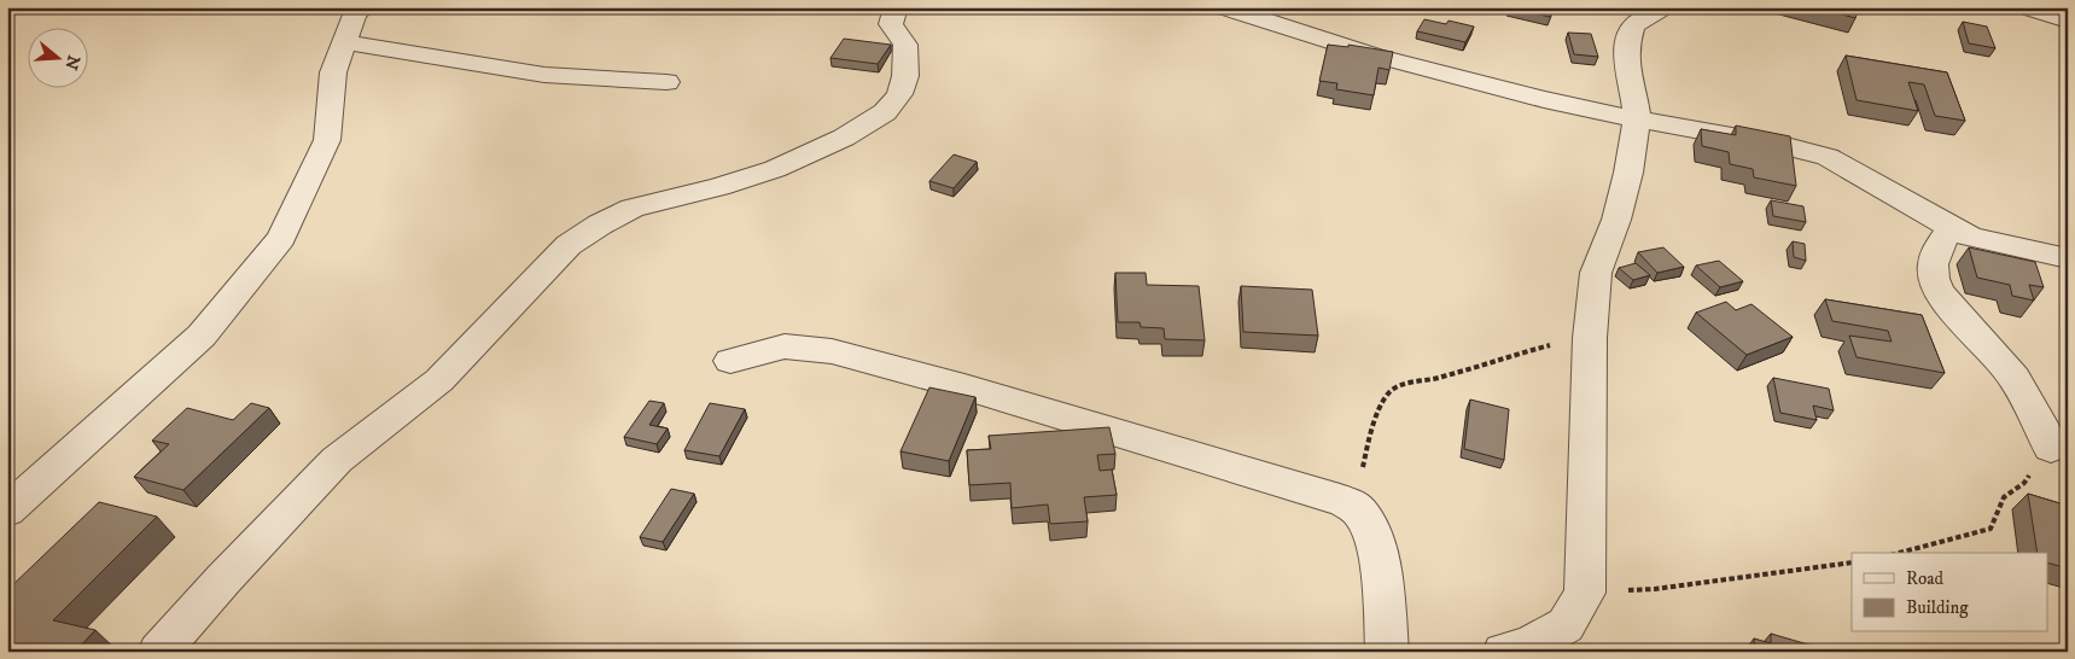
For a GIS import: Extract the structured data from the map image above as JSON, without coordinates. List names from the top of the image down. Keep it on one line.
{"legend":["Road","Building"],"north":"right"}
